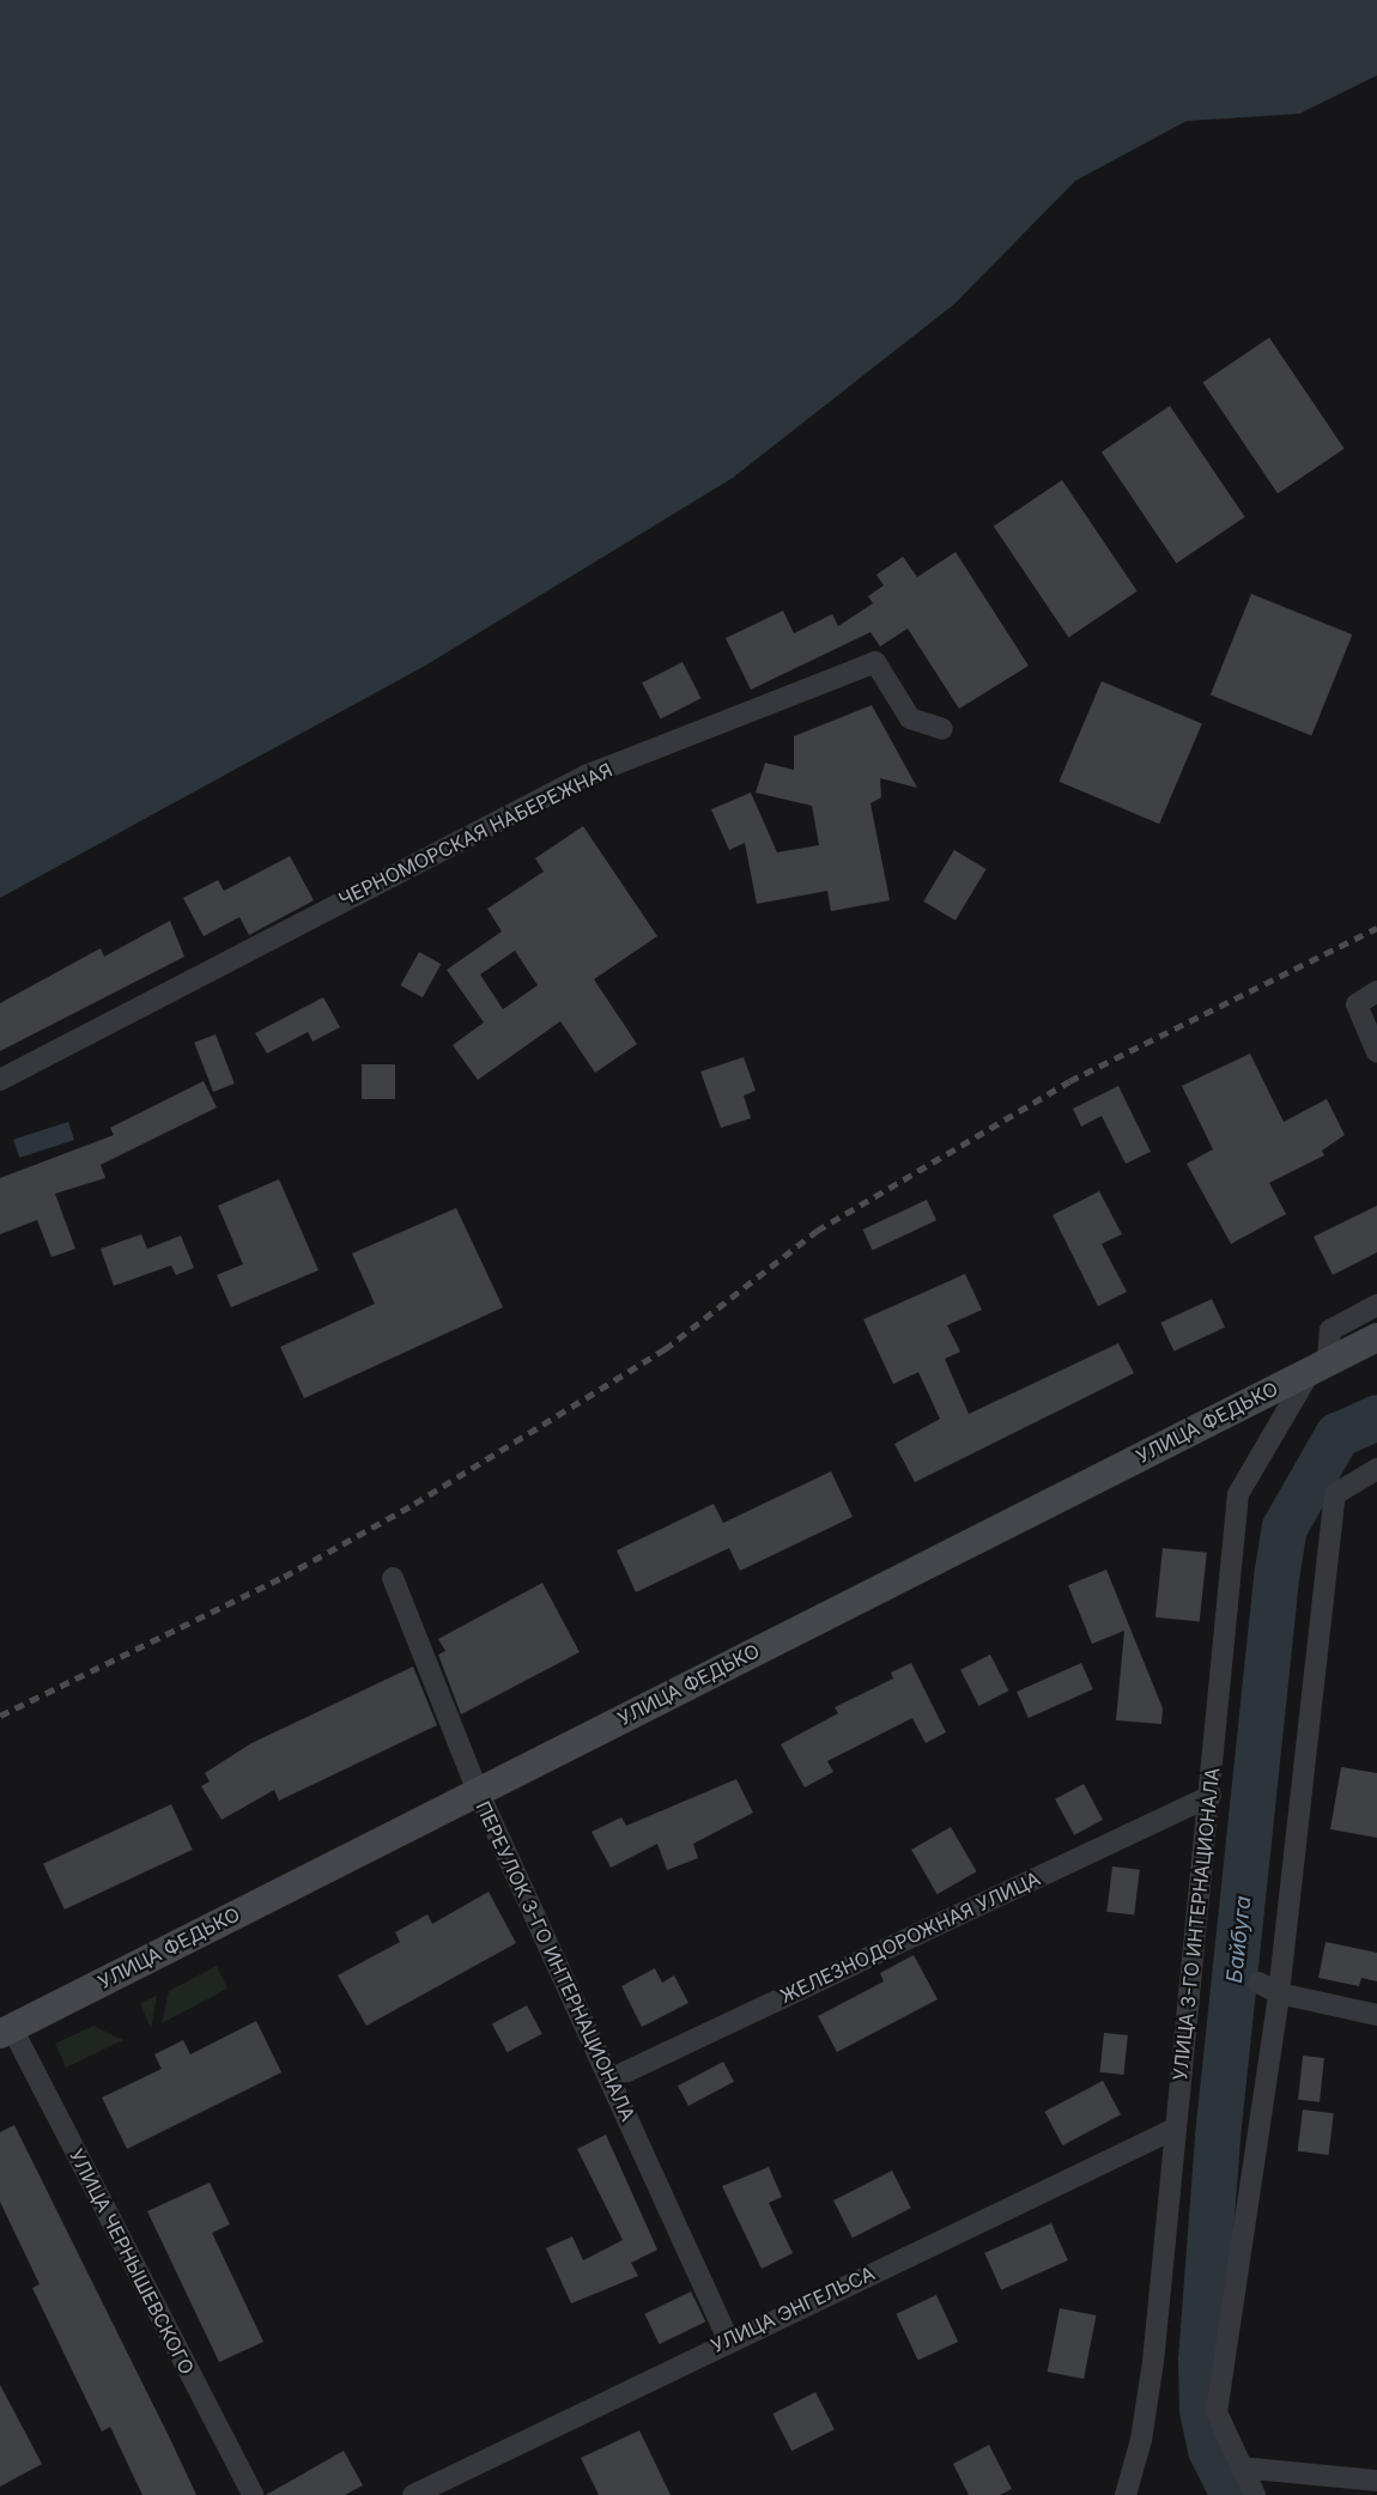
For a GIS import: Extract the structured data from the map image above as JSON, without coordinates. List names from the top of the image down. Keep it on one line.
{"streets":{"main road":["УЛИЦА ФЕДЬКО"],"street":["ЧЕРНОМОРСКАЯ НАБЕРЕЖНАЯ","УЛИЦА 3-ГО ИНТЕРНАЦИОНАЛА","ЖЕЛЕЗНОДОРОЖНАЯ УЛИЦА","ПЕРЕУЛОК 3-ГО ИНТЕРНАЦИОНАЛА","УЛИЦА ЧЕРНЫШЕВСКОГО","УЛИЦА ЭНГЕЛЬСА"]},"crossings":[["УЛИЦА ФЕДЬКО","УЛИЦА 3-ГО ИНТЕРНАЦИОНАЛА"],["УЛИЦА ФЕДЬКО","ПЕРЕУЛОК 3-ГО ИНТЕРНАЦИОНАЛА"],["УЛИЦА ФЕДЬКО","УЛИЦА ЧЕРНЫШЕВСКОГО"],["УЛИЦА 3-ГО ИНТЕРНАЦИОНАЛА","ЖЕЛЕЗНОДОРОЖНАЯ УЛИЦА"],["УЛИЦА 3-ГО ИНТЕРНАЦИОНАЛА","УЛИЦА ЭНГЕЛЬСА"],["ЖЕЛЕЗНОДОРОЖНАЯ УЛИЦА","ПЕРЕУЛОК 3-ГО ИНТЕРНАЦИОНАЛА"],["ПЕРЕУЛОК 3-ГО ИНТЕРНАЦИОНАЛА","УЛИЦА ЭНГЕЛЬСА"]],"water":["Байбуга"]}
